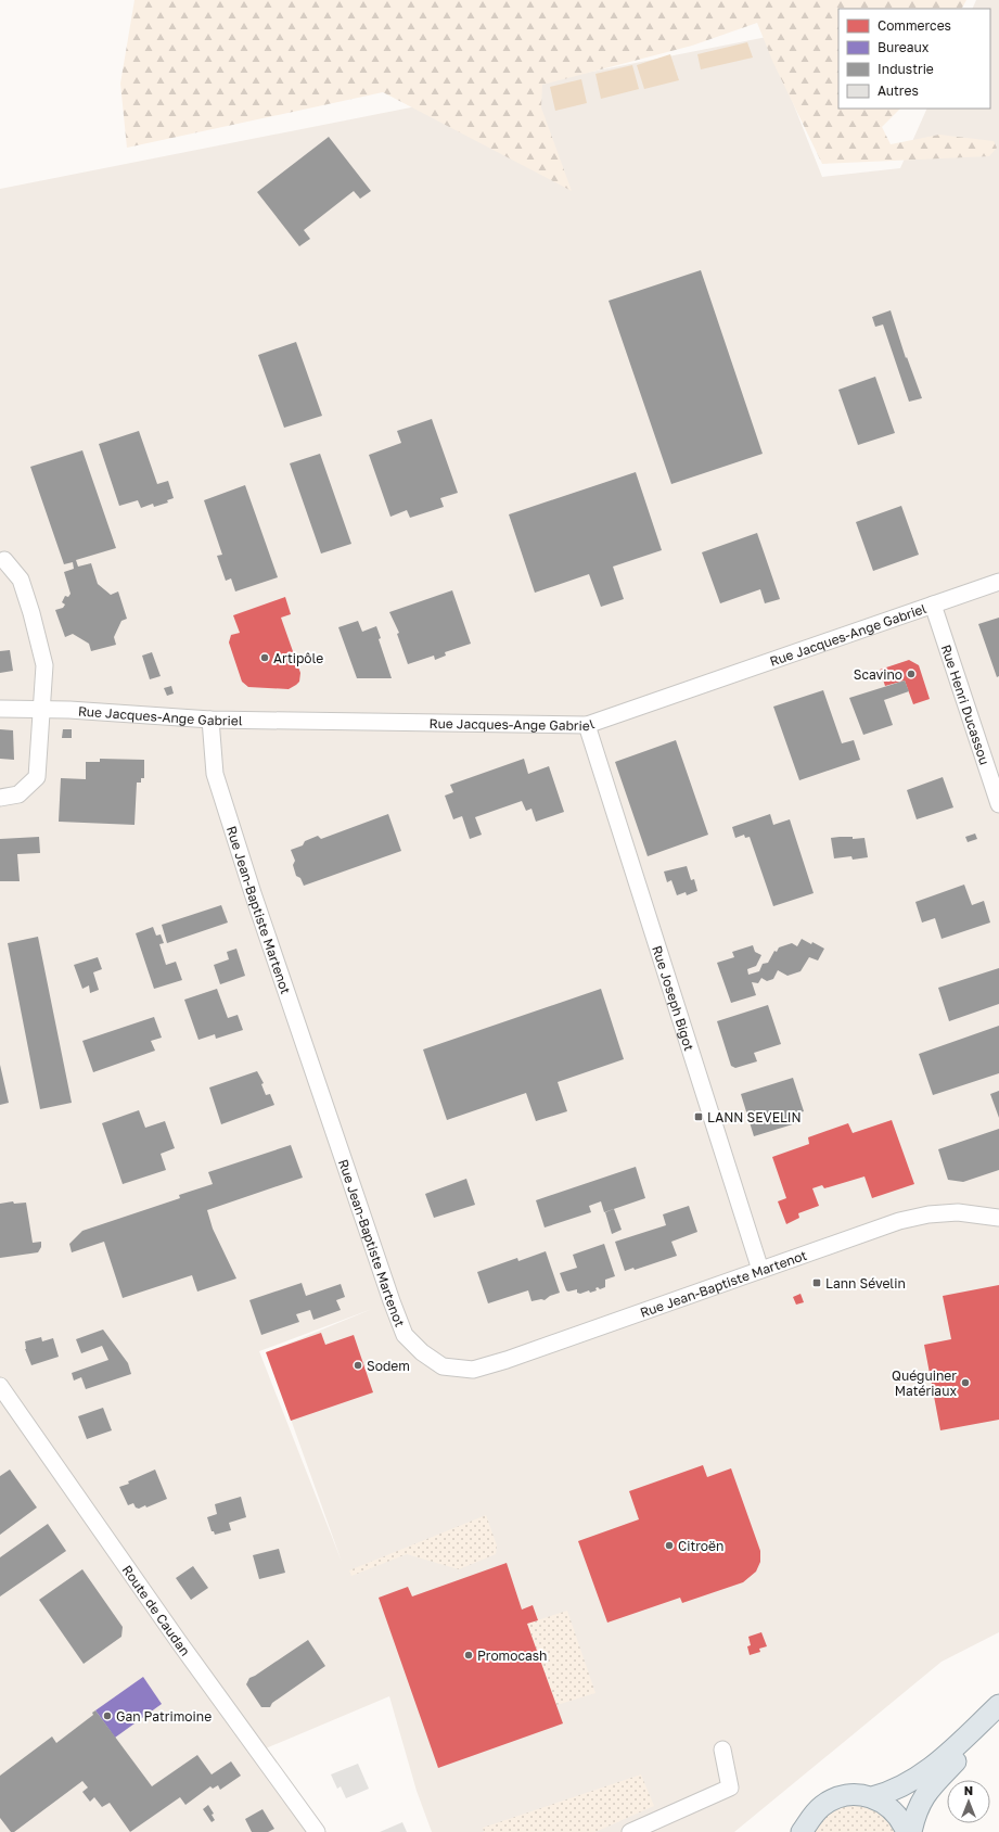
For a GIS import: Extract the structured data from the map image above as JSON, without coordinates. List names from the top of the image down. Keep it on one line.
{"streets":{"street":["Rue Jacques-Ange Gabriel","Rue Henri Ducassou","Rue Jean-Baptiste Martenot","Rue Joseph Bigot","Route de Caudan"]},"crossings":[["Rue Jacques-Ange Gabriel","Rue Henri Ducassou"],["Rue Jacques-Ange Gabriel","Rue Jean-Baptiste Martenot"],["Rue Jacques-Ange Gabriel","Rue Joseph Bigot"],["Rue Jean-Baptiste Martenot","Rue Joseph Bigot"]],"places":{"other":["Artipôle","Scavino","Sodem","Quéguiner Matériaux","Citroën","Promocash","Gan Patrimoine"],"transit":["LANN SEVELIN","Lann Sévelin"]},"legend":["Commerces","Bureaux","Industrie","Autres"],"north":"top"}
